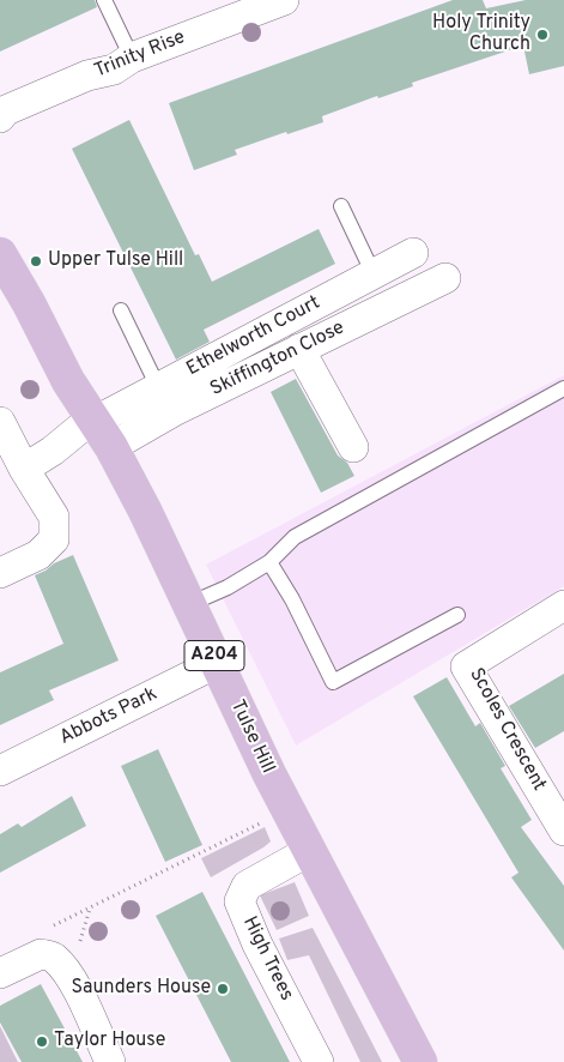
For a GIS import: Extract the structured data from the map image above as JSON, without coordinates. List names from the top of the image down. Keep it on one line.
{"streets":{"main road":["A204","Tulse Hill"],"street":["Trinity Rise","Ethelworth Court","Skiffington Close","Abbots Park","Scoles Crescent","High Trees"]},"crossings":[["Ethelworth Court","Skiffington Close"],["Ethelworth Court","Tulse Hill"],["Skiffington Close","Tulse Hill"],["Abbots Park","Tulse Hill"],["Tulse Hill","High Trees"]],"places":["Holy Trinity Church","Upper Tulse Hill","Saunders House","Taylor House"]}
